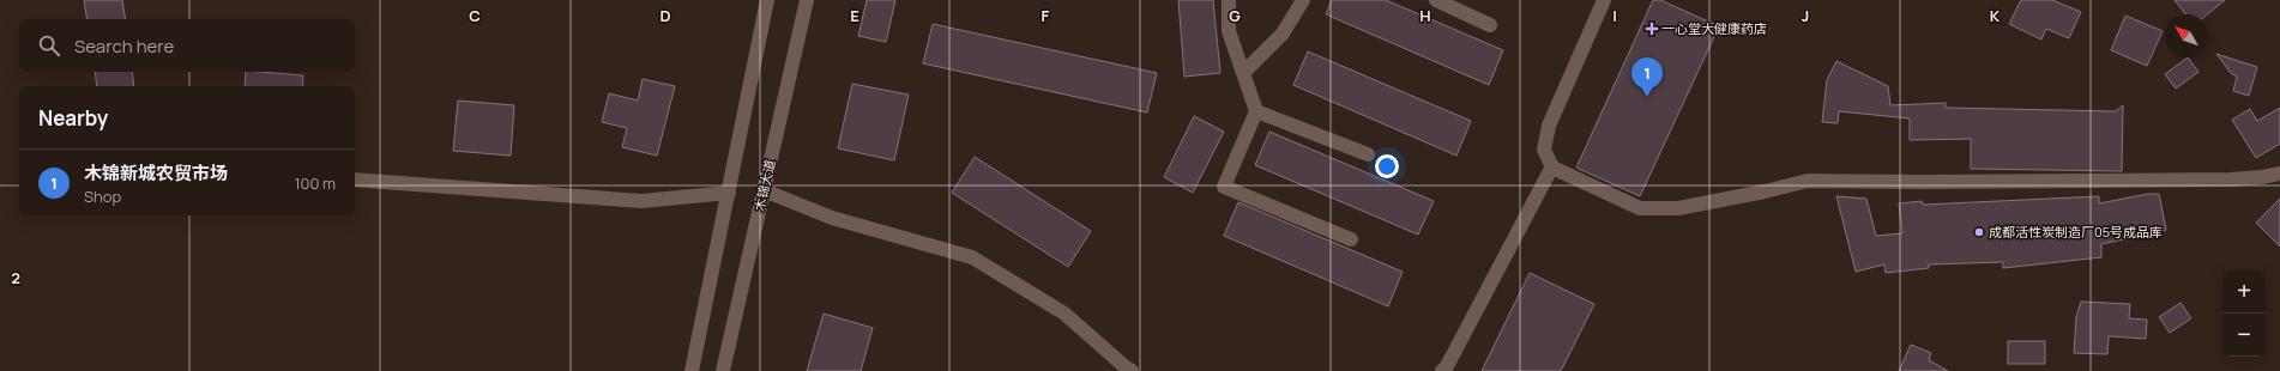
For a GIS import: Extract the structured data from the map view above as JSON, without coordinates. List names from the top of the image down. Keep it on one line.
{"streets":{"street":["木锦大道"]},"places":{"health":["一心堂大健康药店"],"other":["成都活性炭制造厂05号成品库"]},"north":"top left","page":{"search":"Search here","pins":"1","heading":"Nearby","list":[{"mark":"1","name":"木锦新城农贸市场","note":"Shop","value":"100 m"}],"map_buttons":["+","−"]},"grid":{"columns":["C","D","E","F","G","H","I","J","K"],"rows":["2"]}}
